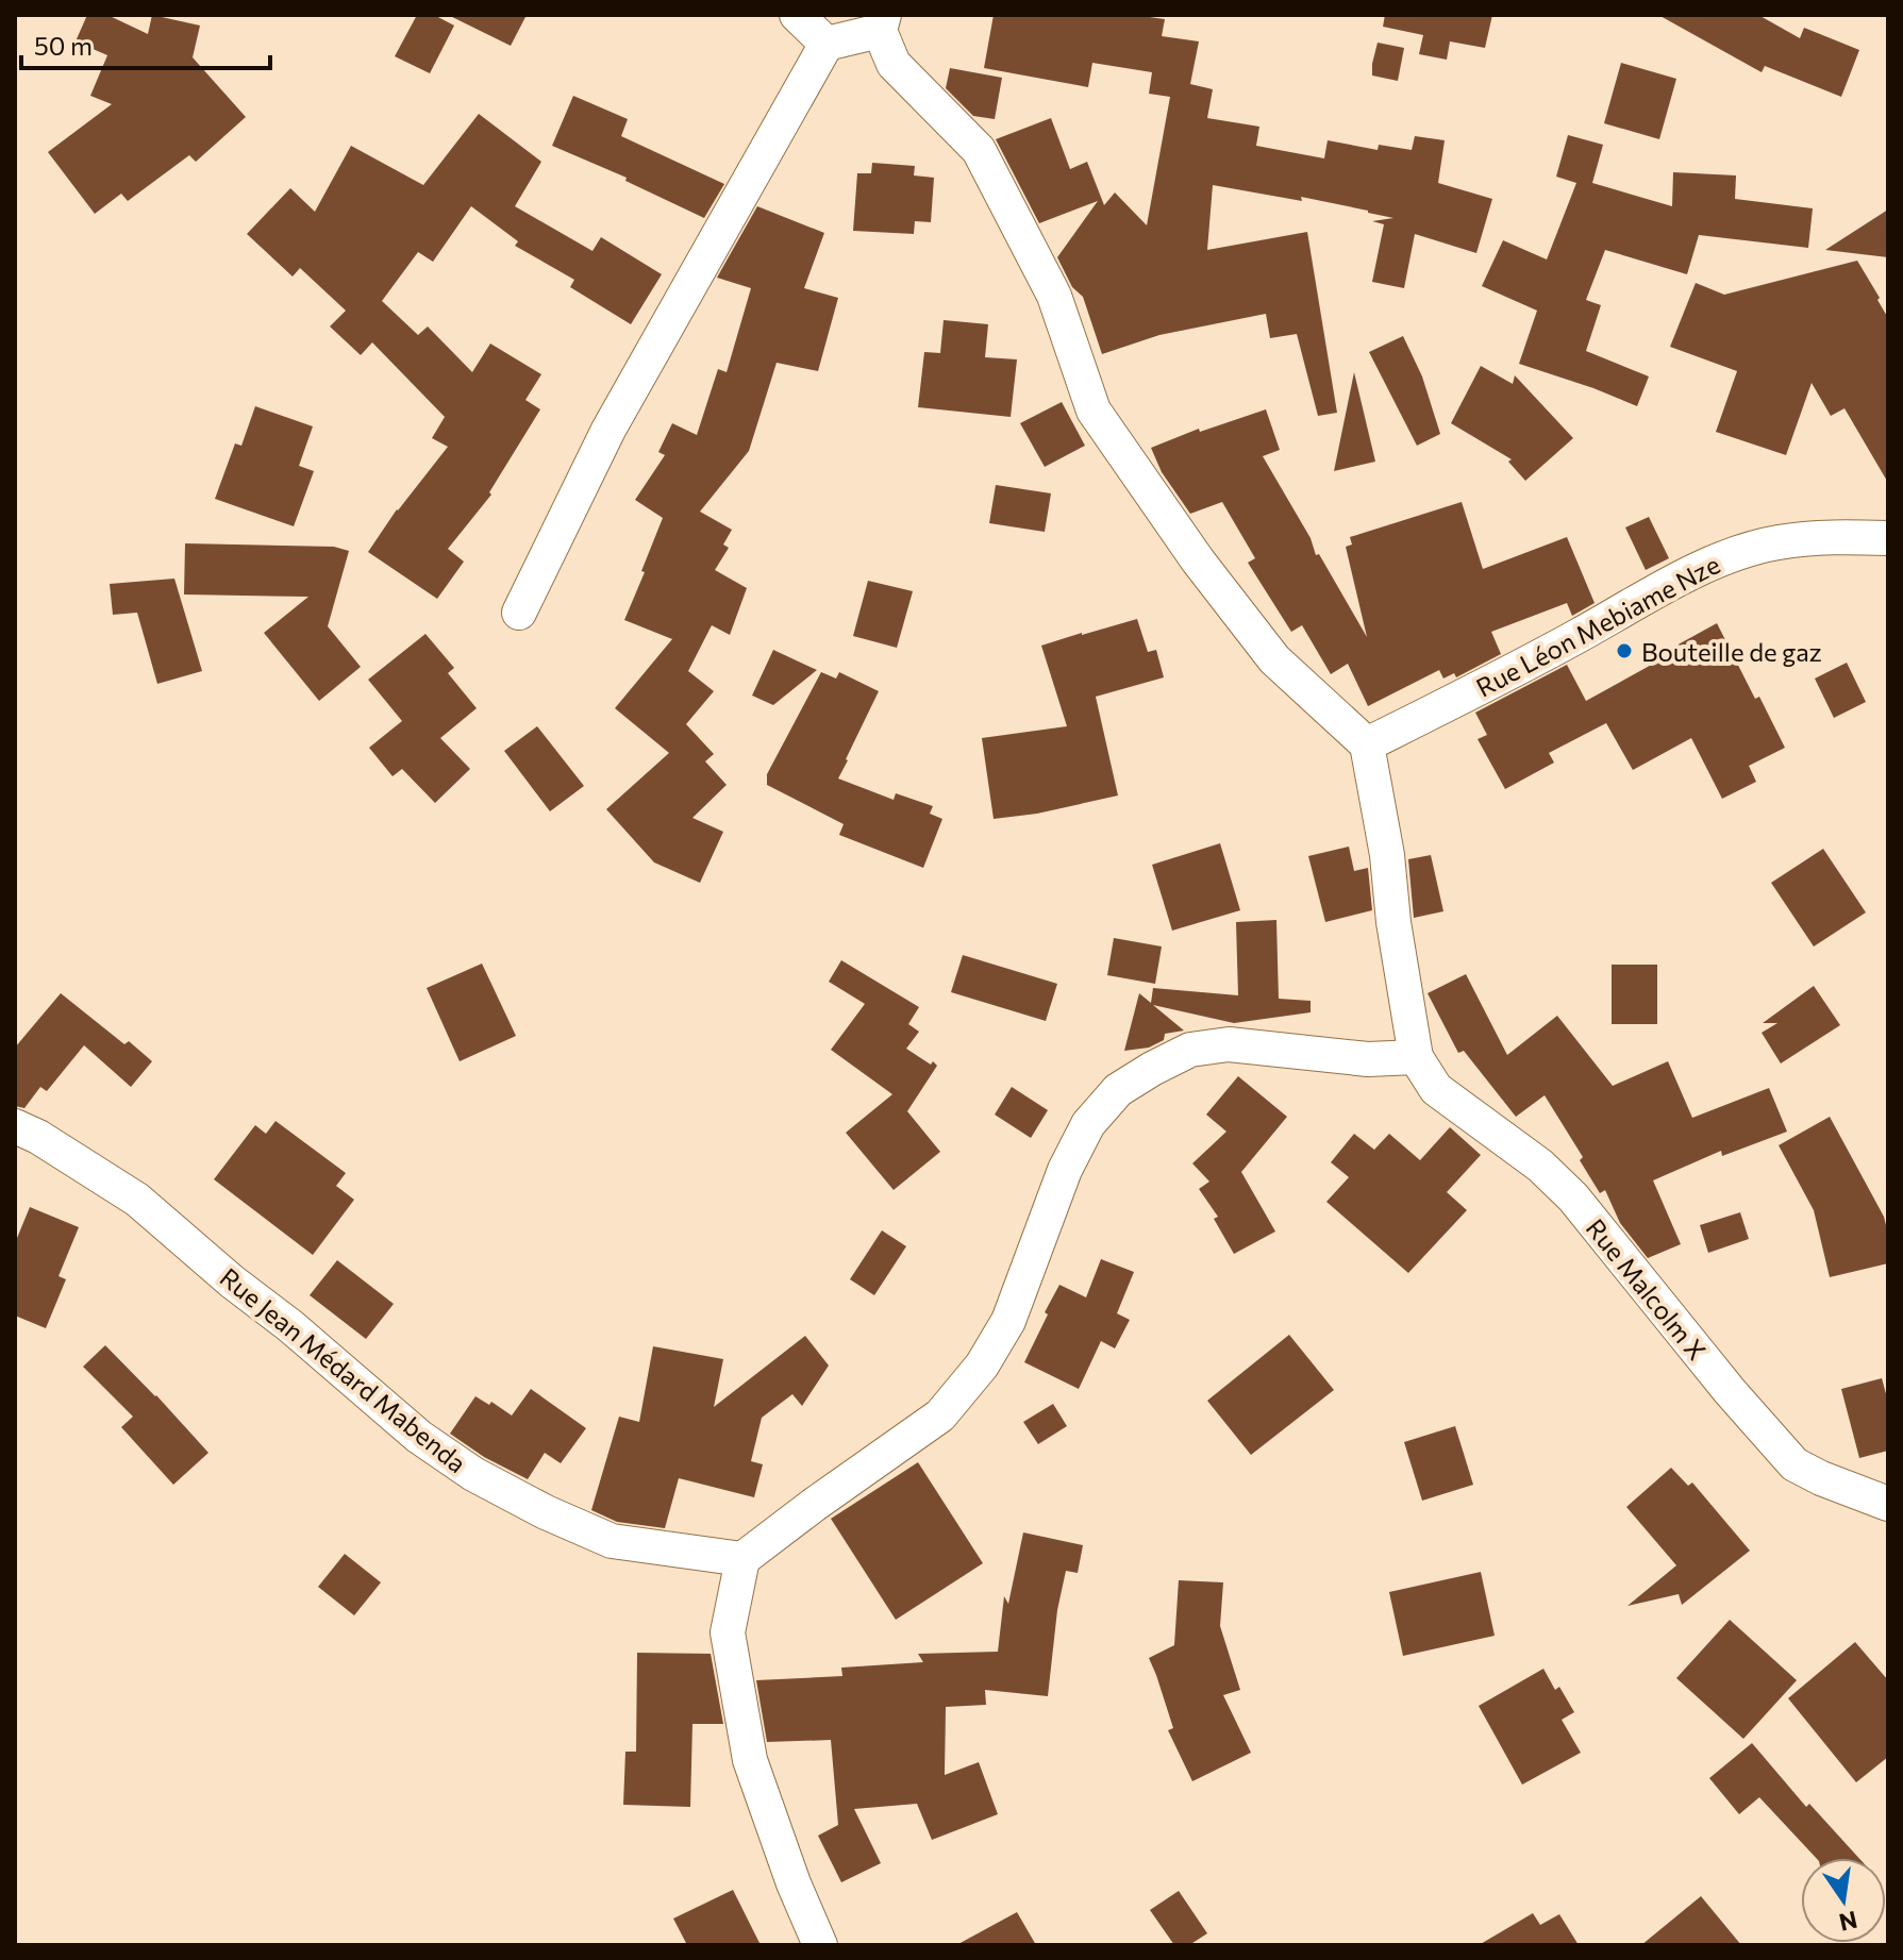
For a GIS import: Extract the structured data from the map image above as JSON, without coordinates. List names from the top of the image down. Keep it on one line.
{"streets":{"street":["Rue Léon Mebiame Nze","Rue Malcolm X","Rue Jean Médard Mabenda"]},"places":["Bouteille de gaz"],"scale_bar":"50 m","north":"bottom"}
